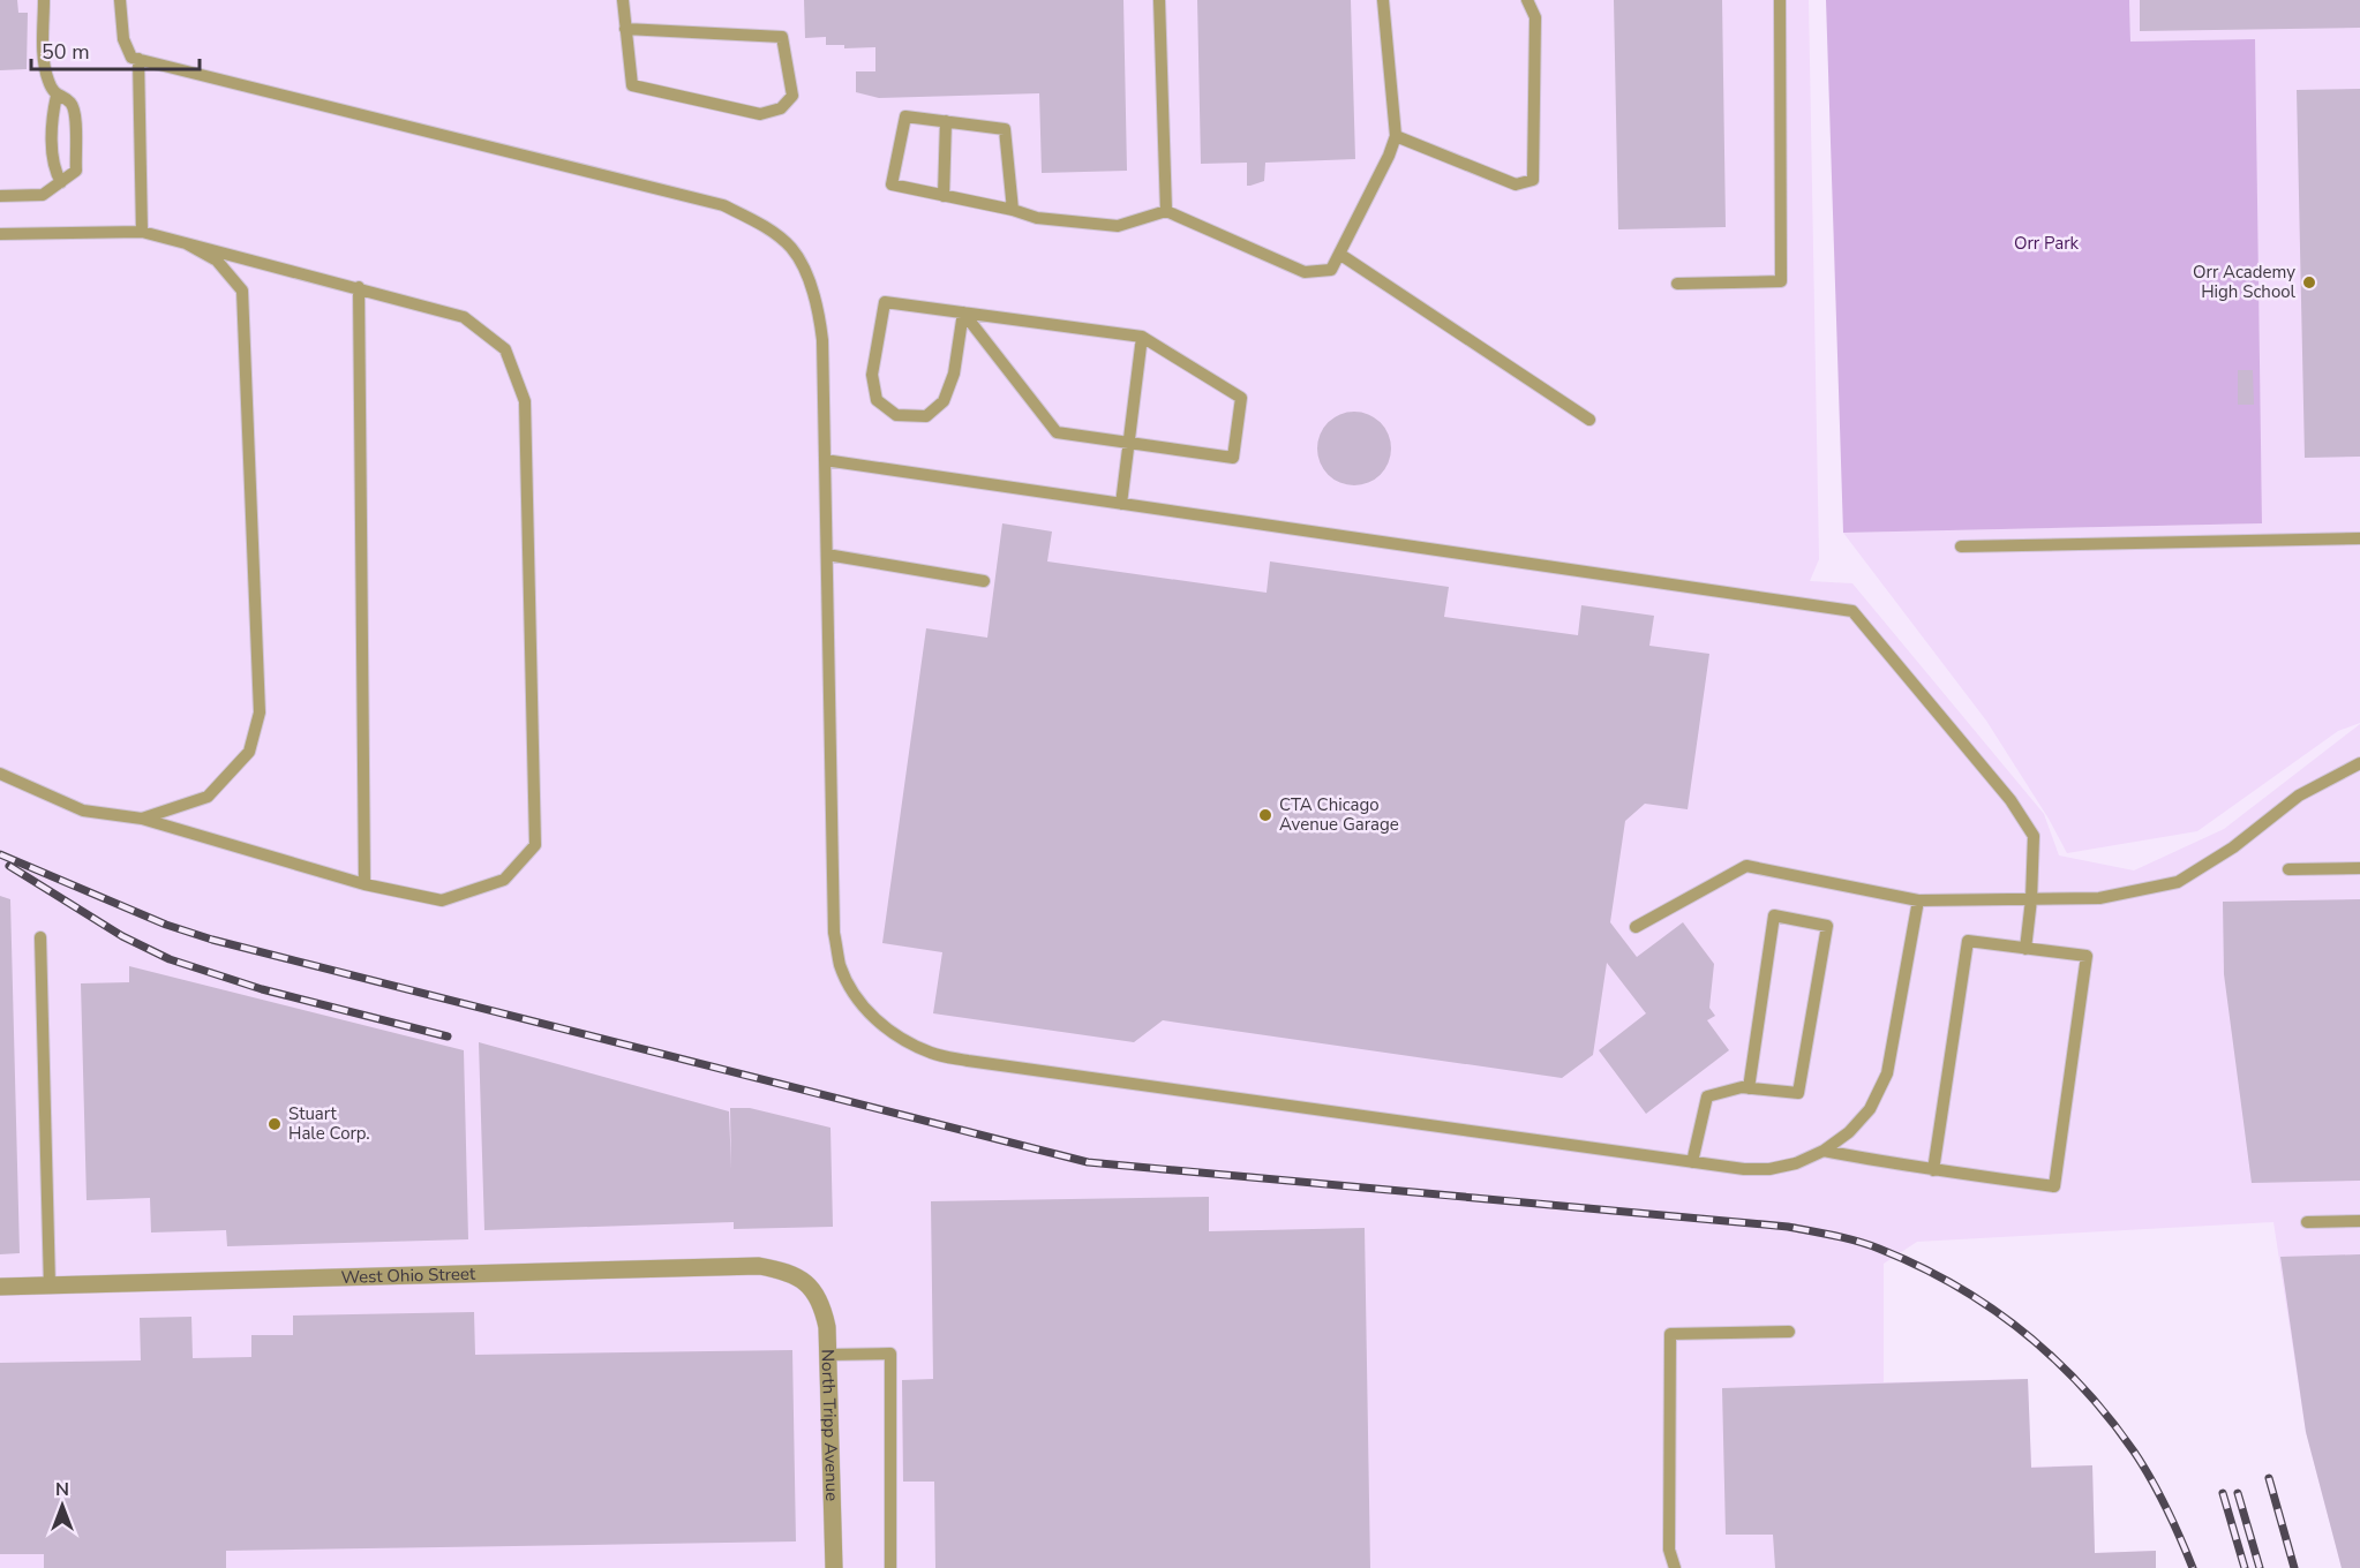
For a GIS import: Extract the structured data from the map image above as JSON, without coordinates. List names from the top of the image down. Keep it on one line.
{"streets":{"street":["West Ohio Street","North Tripp Avenue"]},"crossings":[["West Ohio Street","North Tripp Avenue"]],"parks":["Orr Park"],"places":["Orr Academy High School","CTA Chicago Avenue Garage","Stuart Hale Corp."],"scale_bar":"50 m","north":"top"}
